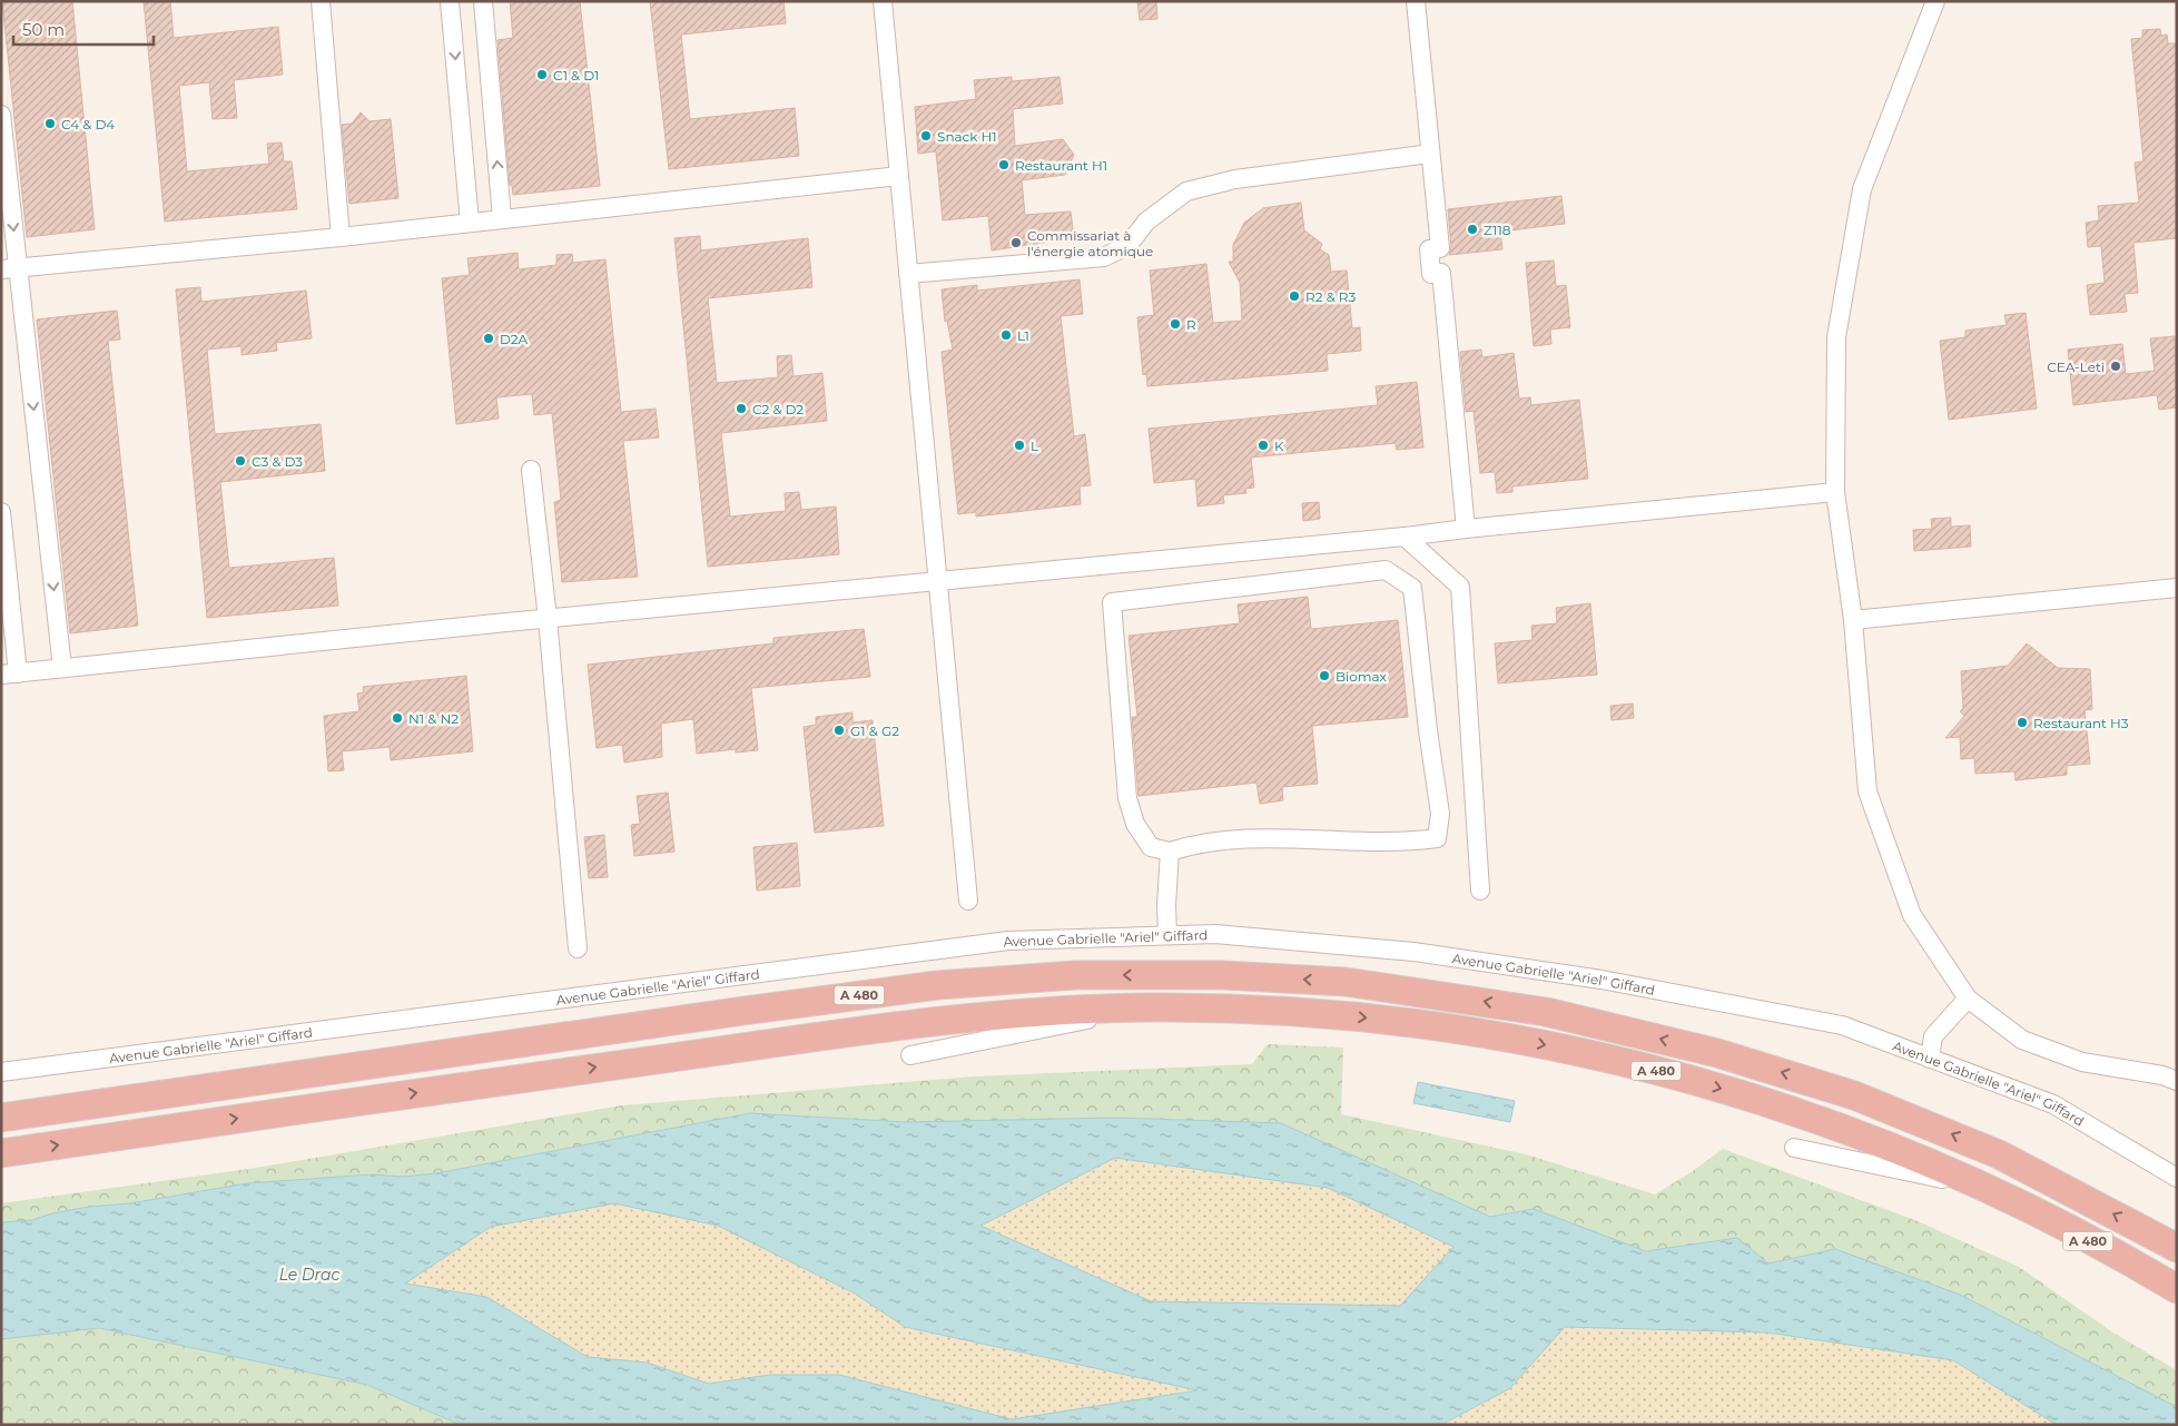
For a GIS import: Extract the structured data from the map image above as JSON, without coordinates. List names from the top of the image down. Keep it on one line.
{"streets":{"highway":["A 480"],"street":["Avenue Gabrielle \"Ariel\" Giffard"]},"water":["Le Drac"],"places":["C1 & D1","C4 & D4","Snack H1","Restaurant H1","Z118","Commissariat à l'énergie atomique","R2 & R3","R","L1","D2A","CEA-Leti","C2 & D2","L","K","C3 & D3","Biomax","N1 & N2","Restaurant H3","G1 & G2"],"scale_bar":"50 m"}
